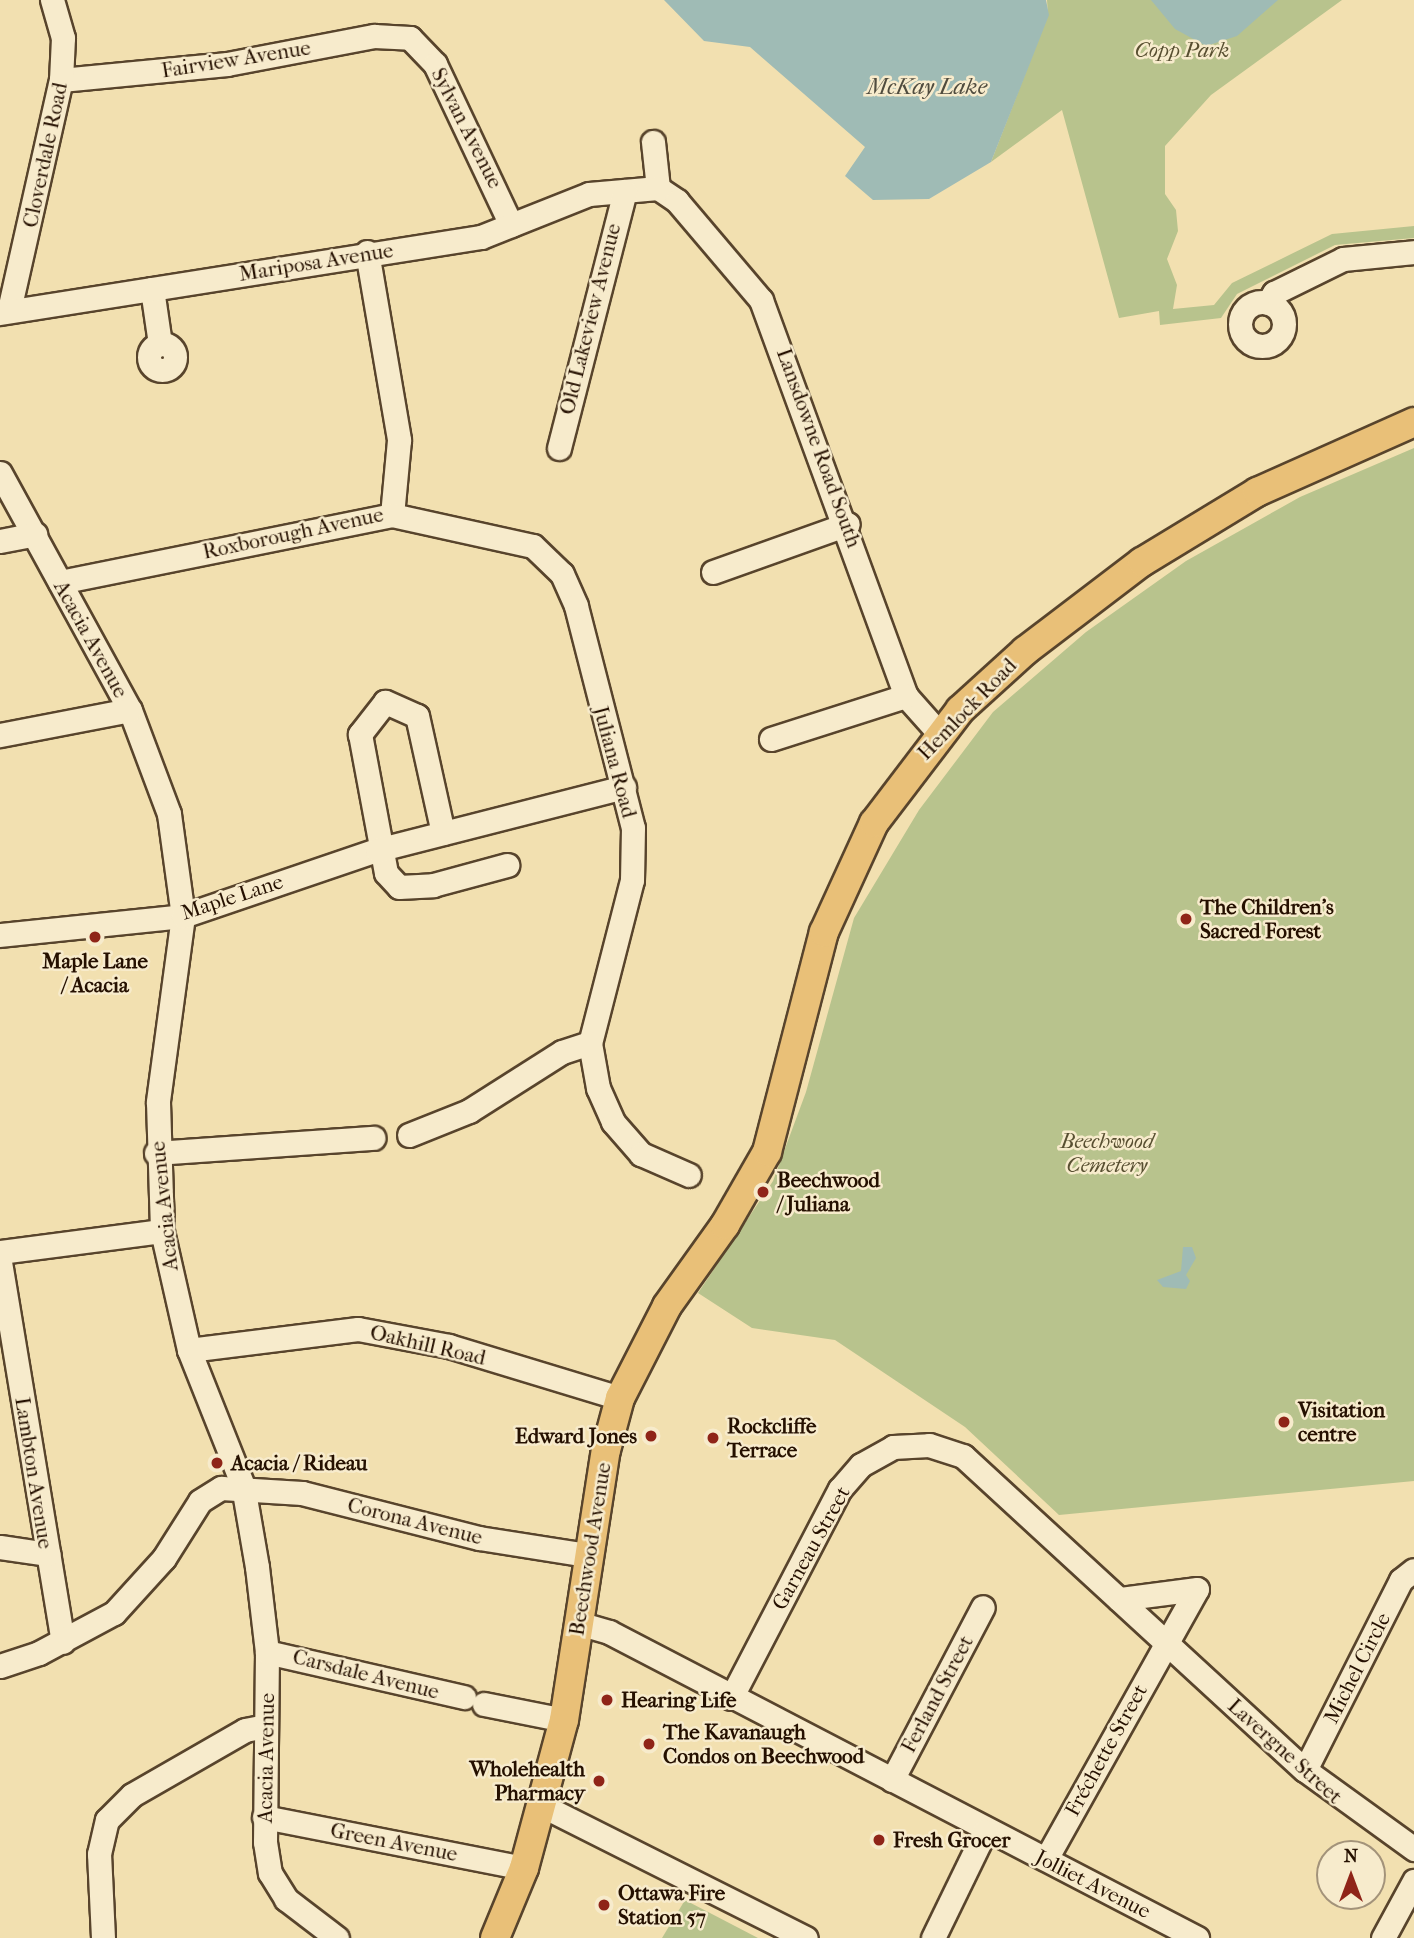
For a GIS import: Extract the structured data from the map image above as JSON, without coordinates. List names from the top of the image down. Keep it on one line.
{"streets":{"main road":["Hemlock Road","Beechwood Avenue"],"street":["Fairview Avenue","Sylvan Avenue","Cloverdale Road","Mariposa Avenue","Old Lakeview Avenue","Lansdowne Road South","Roxborough Avenue","Acacia Avenue","Juliana Road","Maple Lane","Oakhill Road","Lambton Avenue","Corona Avenue","Garneau Street","Michel Circle","Carsdale Avenue","Ferland Street","Fréchette Street","Lavergne Street","Green Avenue","Jolliet Avenue"]},"crossings":[["Fairview Avenue","Sylvan Avenue"],["Fairview Avenue","Cloverdale Road"],["Sylvan Avenue","Mariposa Avenue"],["Cloverdale Road","Mariposa Avenue"],["Mariposa Avenue","Old Lakeview Avenue"],["Mariposa Avenue","Roxborough Avenue"],["Lansdowne Road South","Hemlock Road"],["Roxborough Avenue","Acacia Avenue"],["Roxborough Avenue","Juliana Road"],["Acacia Avenue","Maple Lane"],["Acacia Avenue","Oakhill Road"],["Acacia Avenue","Corona Avenue"],["Acacia Avenue","Carsdale Avenue"],["Acacia Avenue","Green Avenue"],["Hemlock Road","Beechwood Avenue"],["Juliana Road","Maple Lane"],["Oakhill Road","Beechwood Avenue"],["Lambton Avenue","Corona Avenue"],["Corona Avenue","Beechwood Avenue"],["Garneau Street","Lavergne Street"],["Garneau Street","Jolliet Avenue"],["Beechwood Avenue","Carsdale Avenue"],["Beechwood Avenue","Green Avenue"],["Beechwood Avenue","Jolliet Avenue"],["Michel Circle","Lavergne Street"],["Ferland Street","Jolliet Avenue"],["Fréchette Street","Lavergne Street"],["Fréchette Street","Jolliet Avenue"]],"water":["McKay Lake"],"parks":["Copp Park","Beechwood Cemetery"],"places":["The Children's Sacred Forest","Maple Lane / Acacia","Beechwood / Juliana","Visitation centre","Edward Jones","Rockcliffe Terrace","Acacia / Rideau","Hearing Life","The Kavanaugh Condos on Beechwood","Wholehealth Pharmacy","Fresh Grocer","Ottawa Fire Station 57"],"north":"top"}
